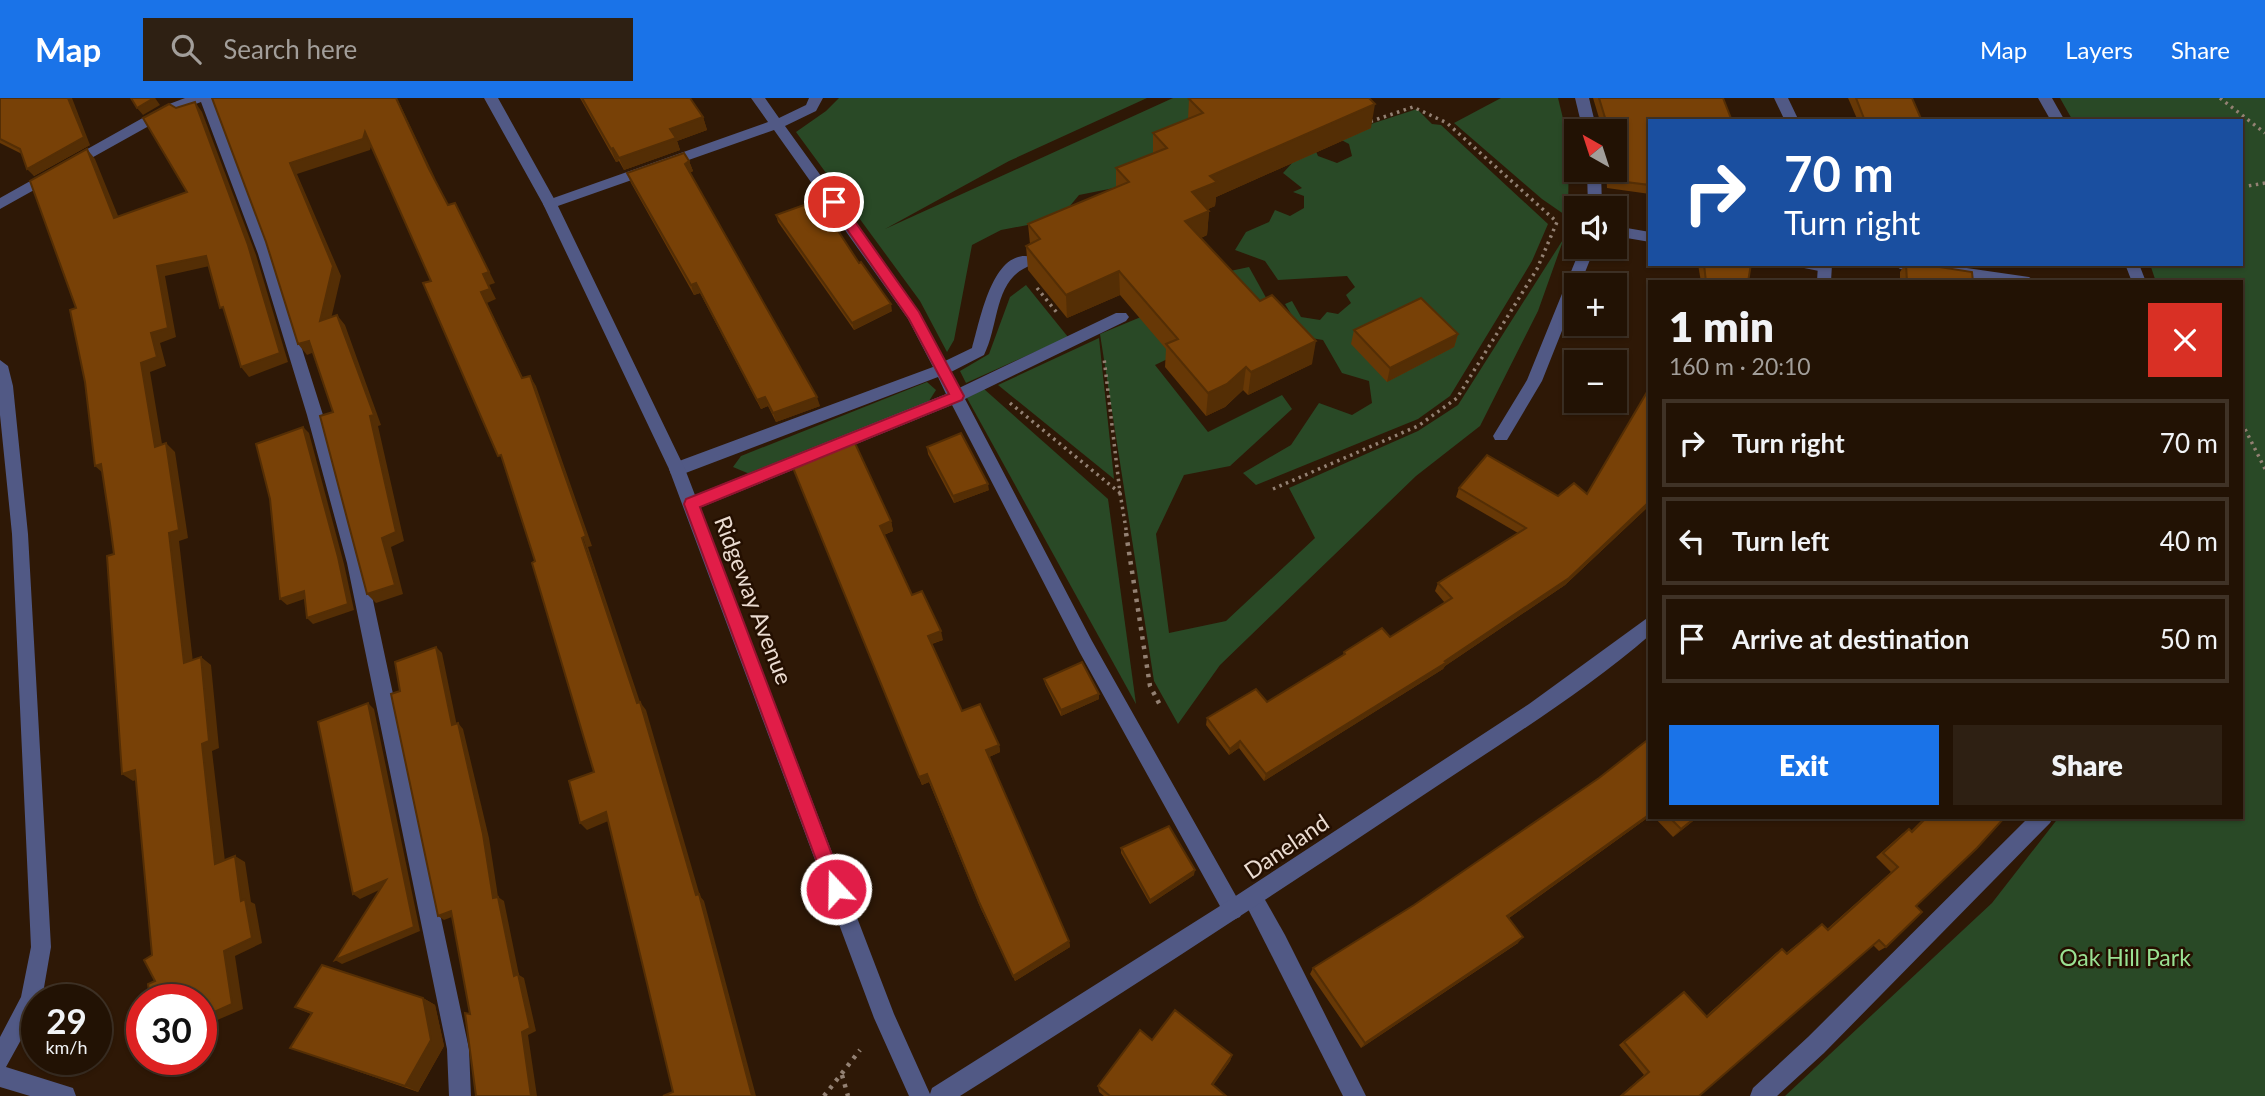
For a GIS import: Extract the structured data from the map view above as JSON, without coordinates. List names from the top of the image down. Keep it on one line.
{"streets":{"street":["Ridgeway Avenue","Daneland"]},"parks":["Oak Hill Park"],"north":"top left","page":{"header":"Map","search":"Search here","nav":["Map","Layers","Share"],"map_buttons":["+","−"],"turn":["70 m","Turn right"],"heading":["1 min","160 m · 20:10"],"list":[{"name":"Turn right","value":"70 m"},{"name":"Turn left","value":"40 m"},{"name":"Arrive at destination","value":"50 m"}],"buttons":["Exit","Share"],"speed":"29 km/h","limit":"30"}}
